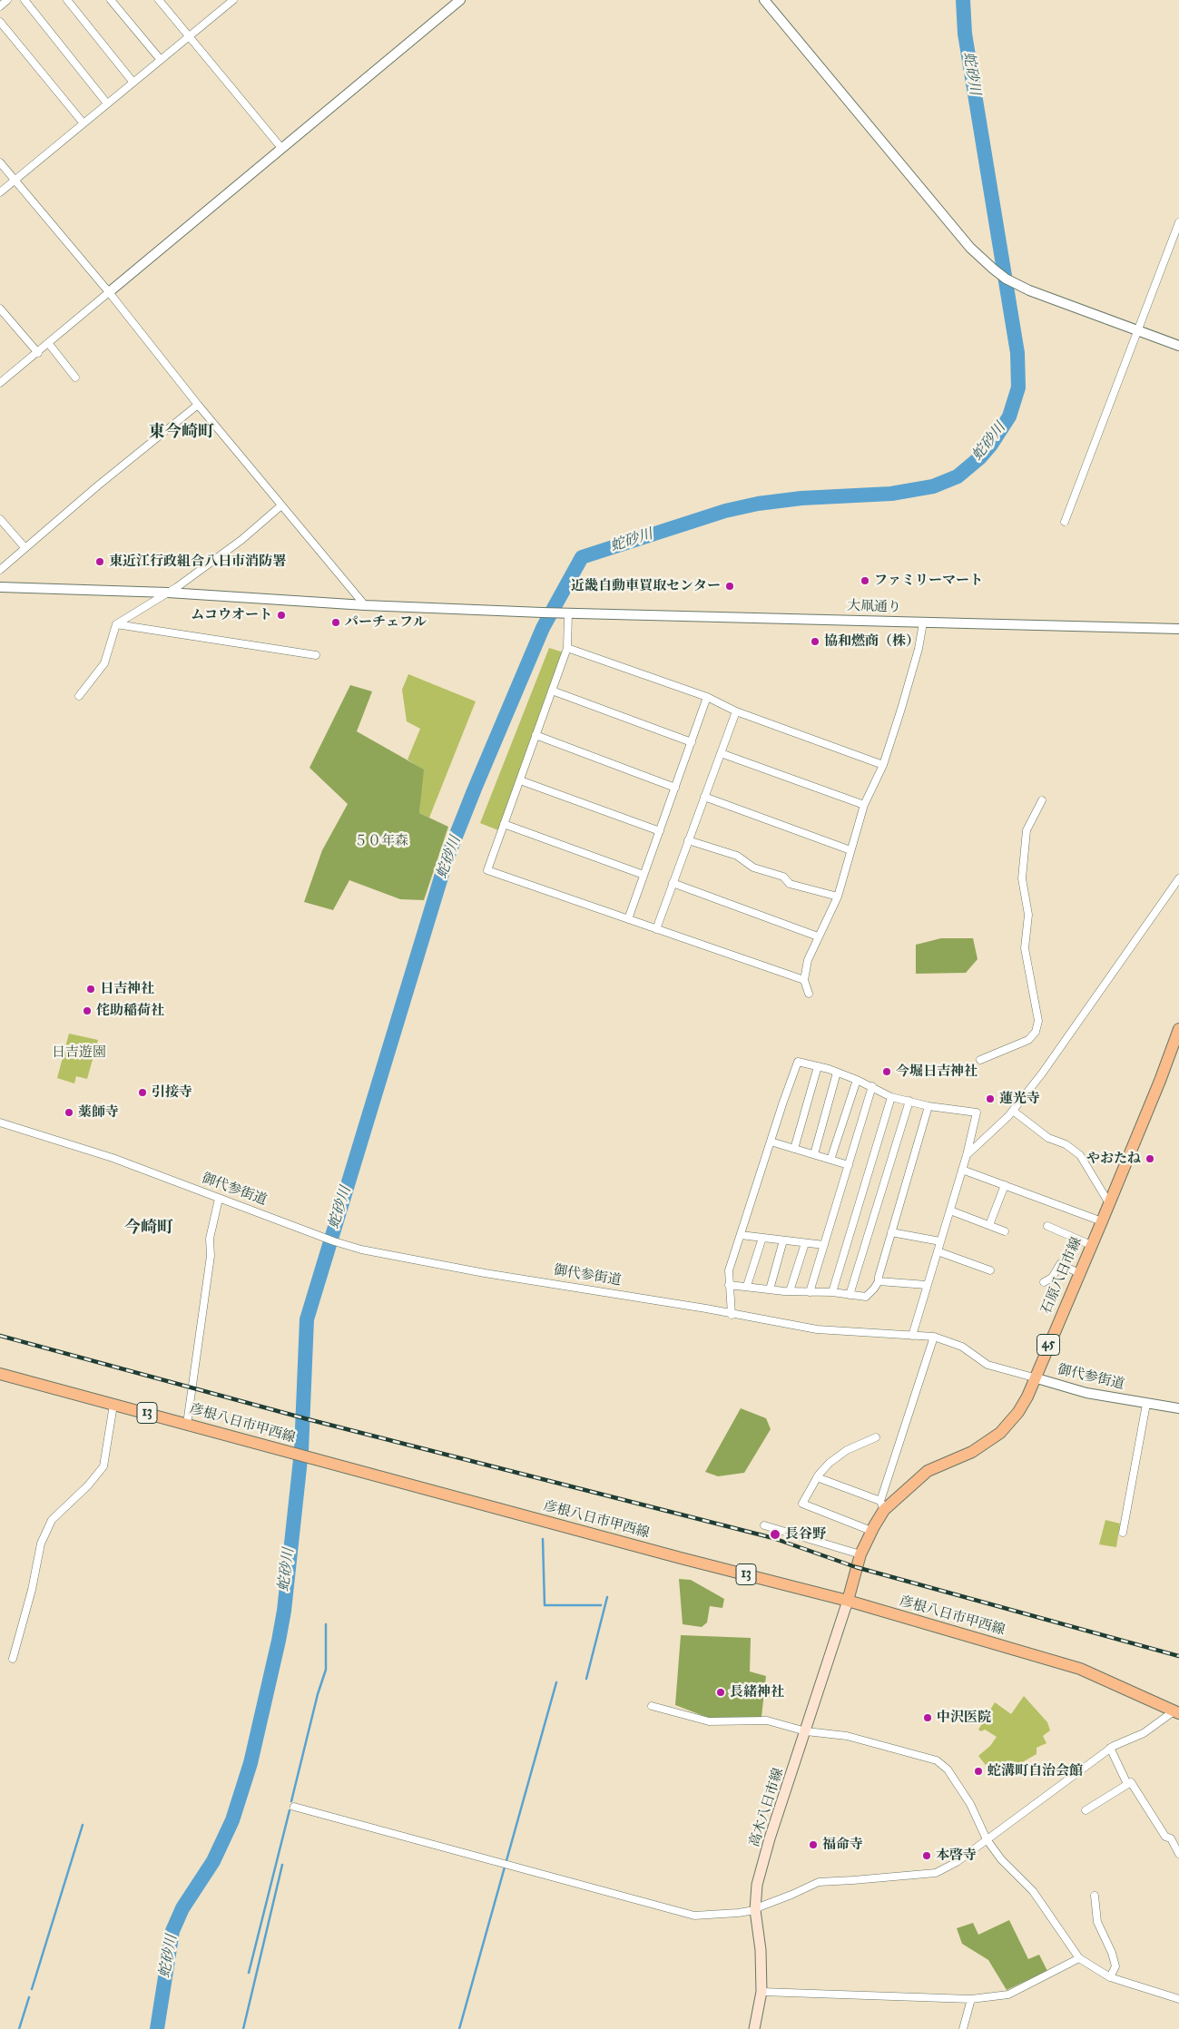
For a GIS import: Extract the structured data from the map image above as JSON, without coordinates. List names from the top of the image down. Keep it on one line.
{"streets":{"main road":["石原八日市線","45","13","彦根八日市甲西線","高木八日市線"],"street":["大凧通り","御代参街道"]},"crossings":[["御代参街道","石原八日市線"],["石原八日市線","彦根八日市甲西線"],["石原八日市線","高木八日市線"],["彦根八日市甲西線","高木八日市線"]],"districts":["東今崎町","今崎町"],"water":["蛇砂川"],"parks":["５０年森","日吉遊園"],"places":["東近江行政組合八日市消防署","ファミリーマート","近畿自動車買取センター","ムコウオート","パーチェフル","協和燃商（株）","日吉神社","侘助稲荷社","今堀日吉神社","引接寺","蓮光寺","薬師寺","やおたね","長谷野","長緒神社","中沢医院","蛇溝町自治会館","福命寺","本啓寺"]}
